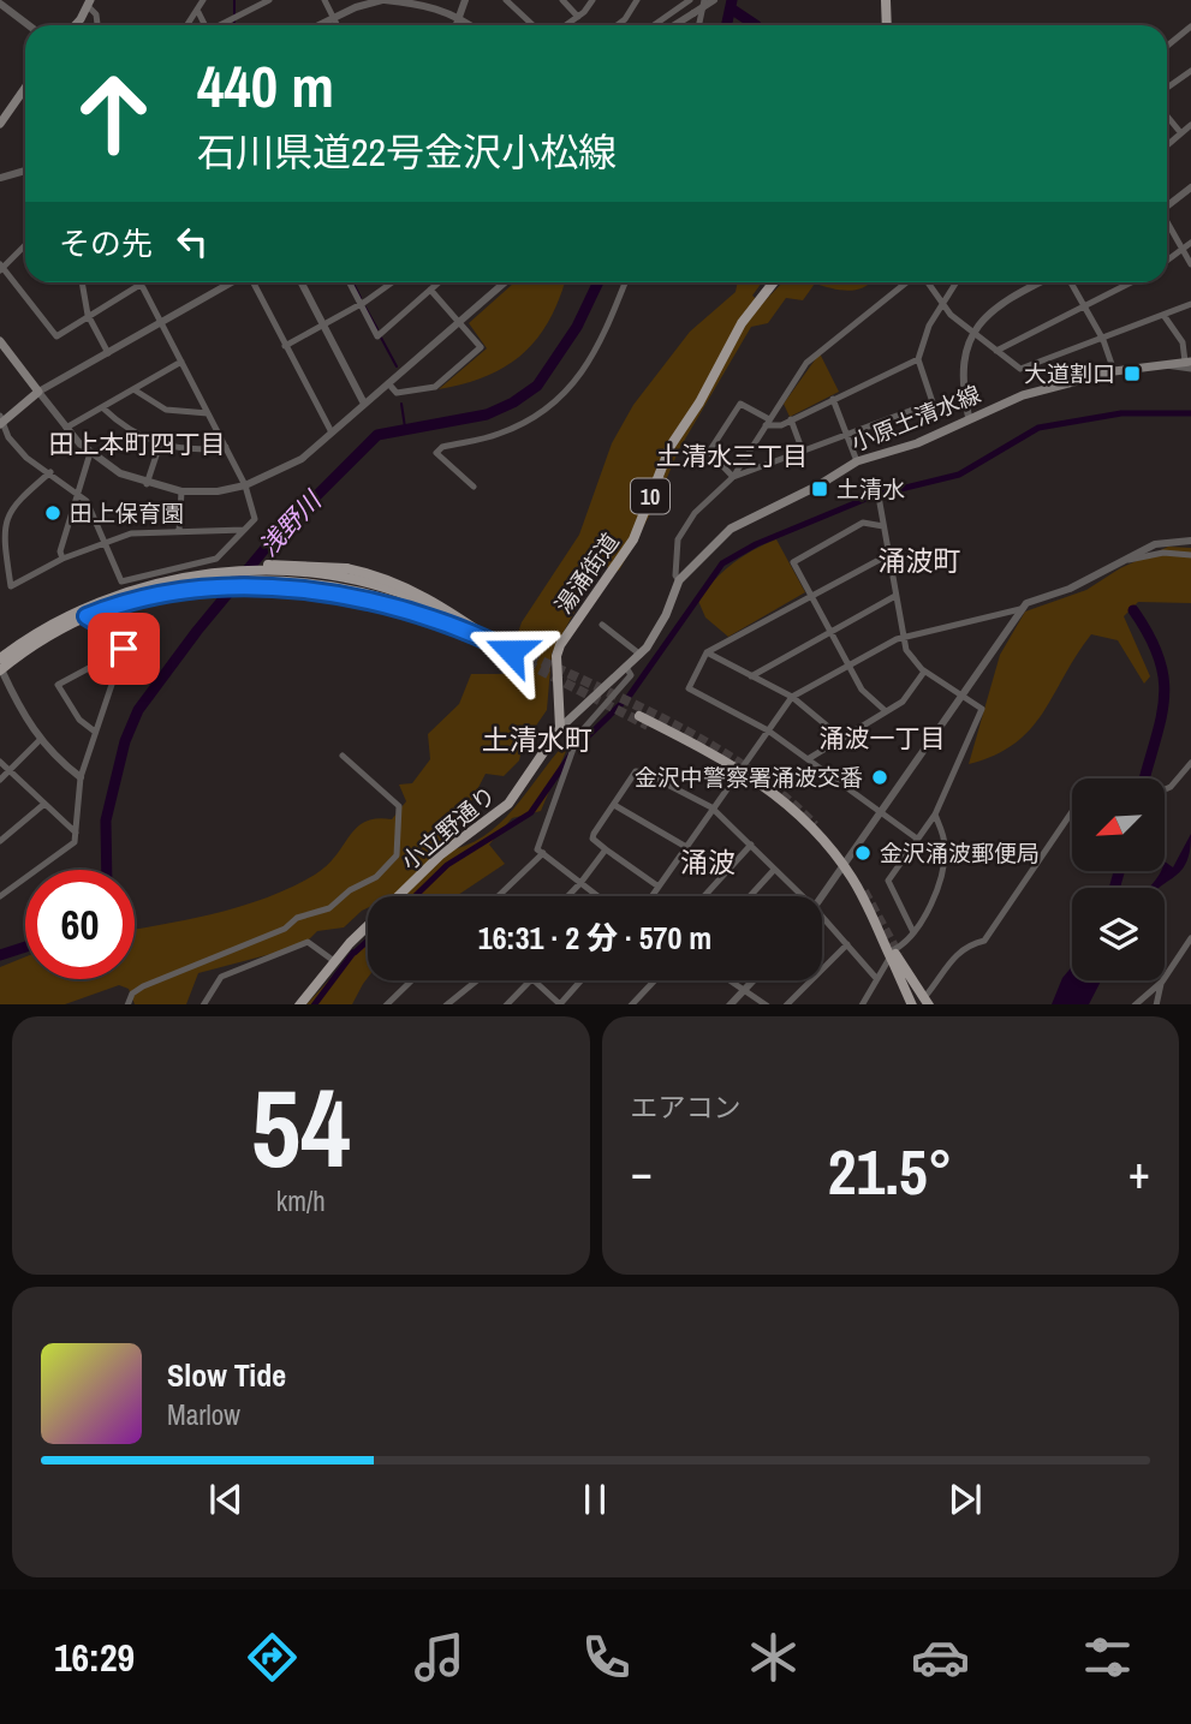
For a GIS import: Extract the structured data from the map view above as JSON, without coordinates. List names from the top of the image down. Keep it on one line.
{"streets":{"main road":["小原土清水線","10","湯涌街道","小立野通り"]},"crossings":[["小原土清水線","湯涌街道"],["小原土清水線","小立野通り"],["湯涌街道","小立野通り"]],"districts":["田上本町四丁目","土清水三丁目","涌波町","涌波一丁目","土清水町","涌波"],"water":["浅野川"],"places":{"transit":["大道割口","土清水"],"other":["田上保育園","金沢中警察署涌波交番","金沢涌波郵便局"]},"north":"bottom left","page":{"turn":["440 m","石川県道22号金沢小松線"],"then":"その先","limit":"60","trip":"16:31 · 2 分 · 570 m","tile":[["54","km/h"],"エアコン"],"heat":["−","21.5°","+"],"song":["Slow Tide","Marlow"],"tabs":"16:29"}}
